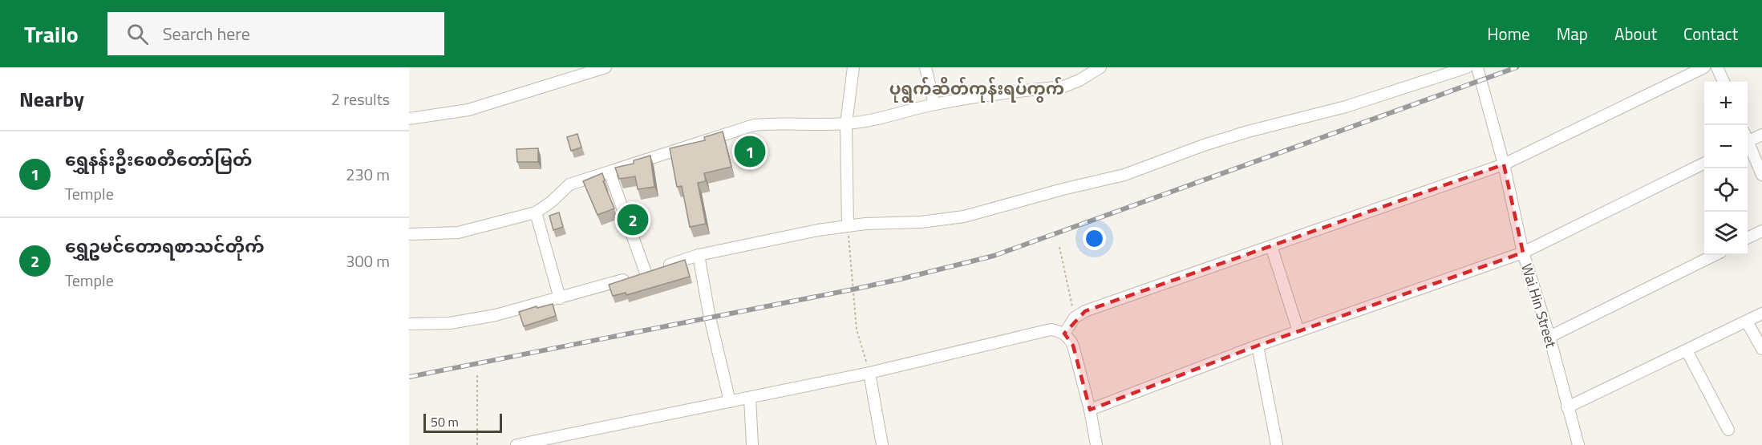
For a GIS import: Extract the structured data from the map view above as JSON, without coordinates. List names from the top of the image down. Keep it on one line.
{"streets":{"street":["Wai Hin Street"]},"districts":["ပုရွက်ဆိတ်ကုန်းရပ်ကွက်"],"scale_bar":"50 m","page":{"header":"Trailo","search":"Search here","nav":["Home","Map","About","Contact"],"heading":["Nearby","2 results"],"map_buttons":["+","−"],"list":[{"mark":"1","name":"ရွှေနန်းဦးစေတီတော်မြတ်","note":"Temple","value":"230 m"},{"mark":"2","name":"ရွှေဥမင်တောရစာသင်တိုက်","note":"Temple","value":"300 m"}],"pins":["1","2"],"scale":"50 m"}}
